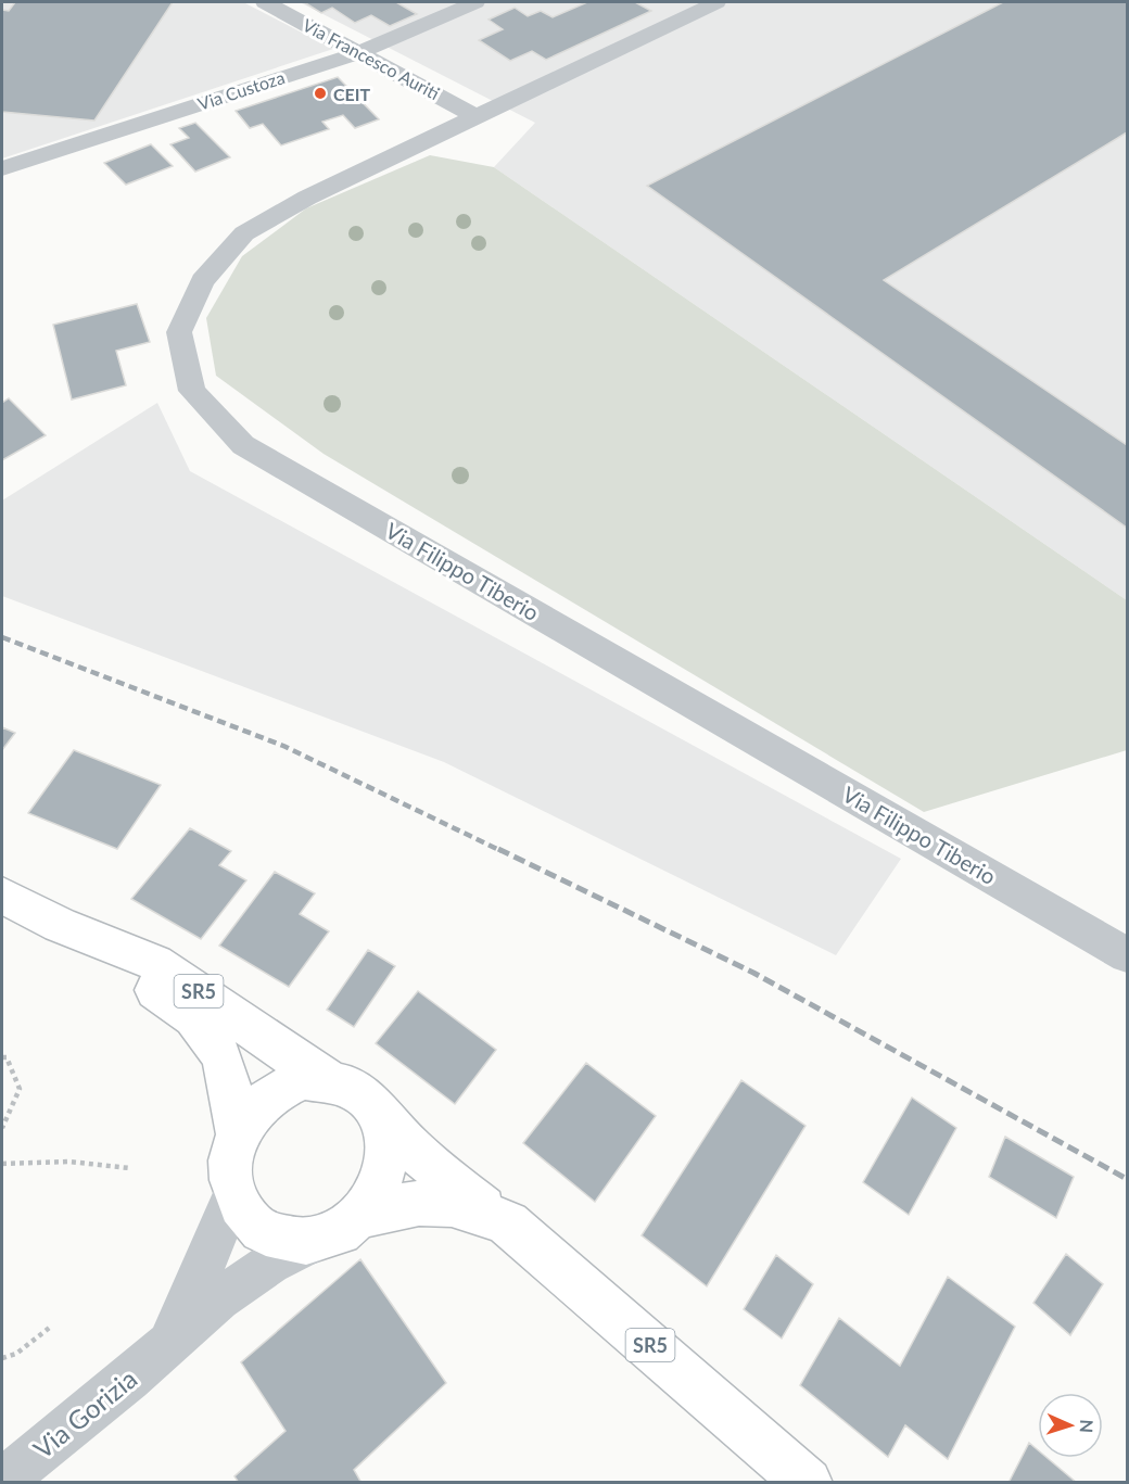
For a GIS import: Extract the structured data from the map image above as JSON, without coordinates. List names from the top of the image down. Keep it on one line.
{"streets":{"main road":["SR5"],"street":["Via Francesco Auriti","Via Custoza","Via Filippo Tiberio","Via Gorizia"]},"crossings":[["Via Francesco Auriti","Via Custoza"],["Via Francesco Auriti","Via Filippo Tiberio"],["SR5","Via Gorizia"]],"places":["CEIT"],"north":"right"}
